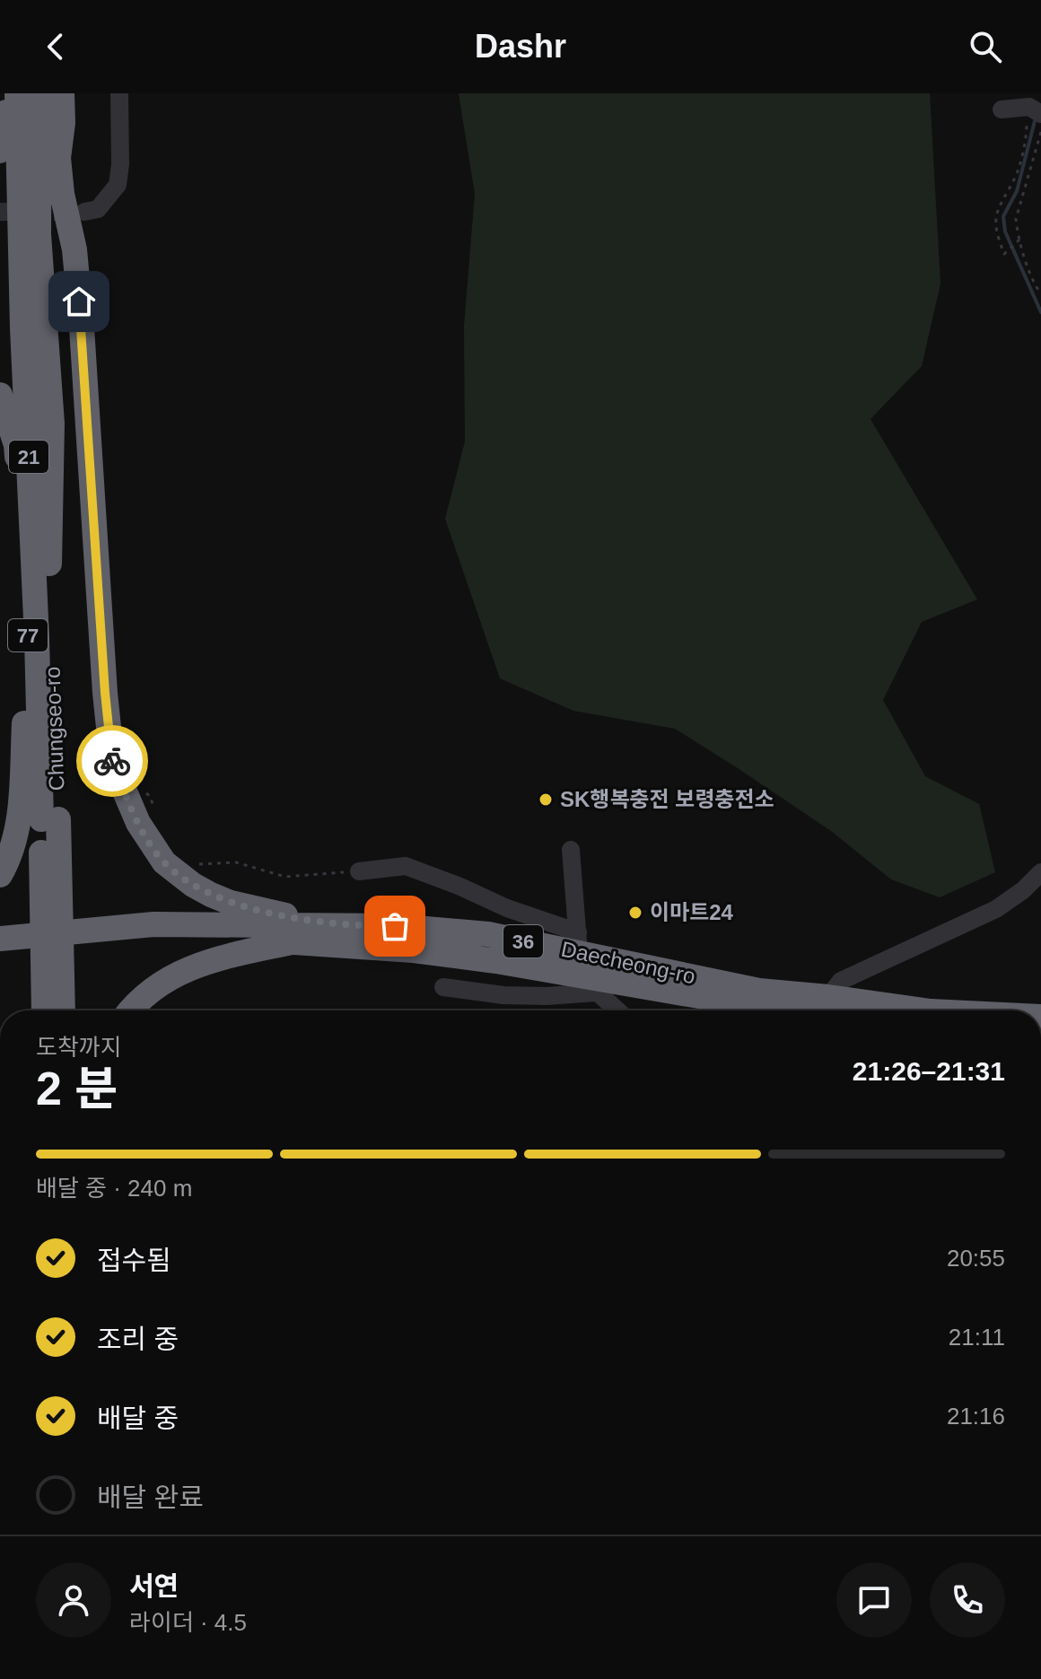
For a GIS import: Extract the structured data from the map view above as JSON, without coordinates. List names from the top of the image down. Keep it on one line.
{"streets":{"highway":["21","77","Chungseo-ro","36","Daecheong-ro"]},"crossings":[["21","Chungseo-ro"]],"places":["SK행복충전 보령충전소","이마트24"],"page":{"header":"Dashr","heading":["2 분","도착까지","21:26–21:31"],"panel":["서연","라이더 · 4.5"],"bar":"배달 중 · 240 m","list":[["접수됨","20:55"],["조리 중","21:11"],["배달 중","21:16"],"배달 완료"]}}
